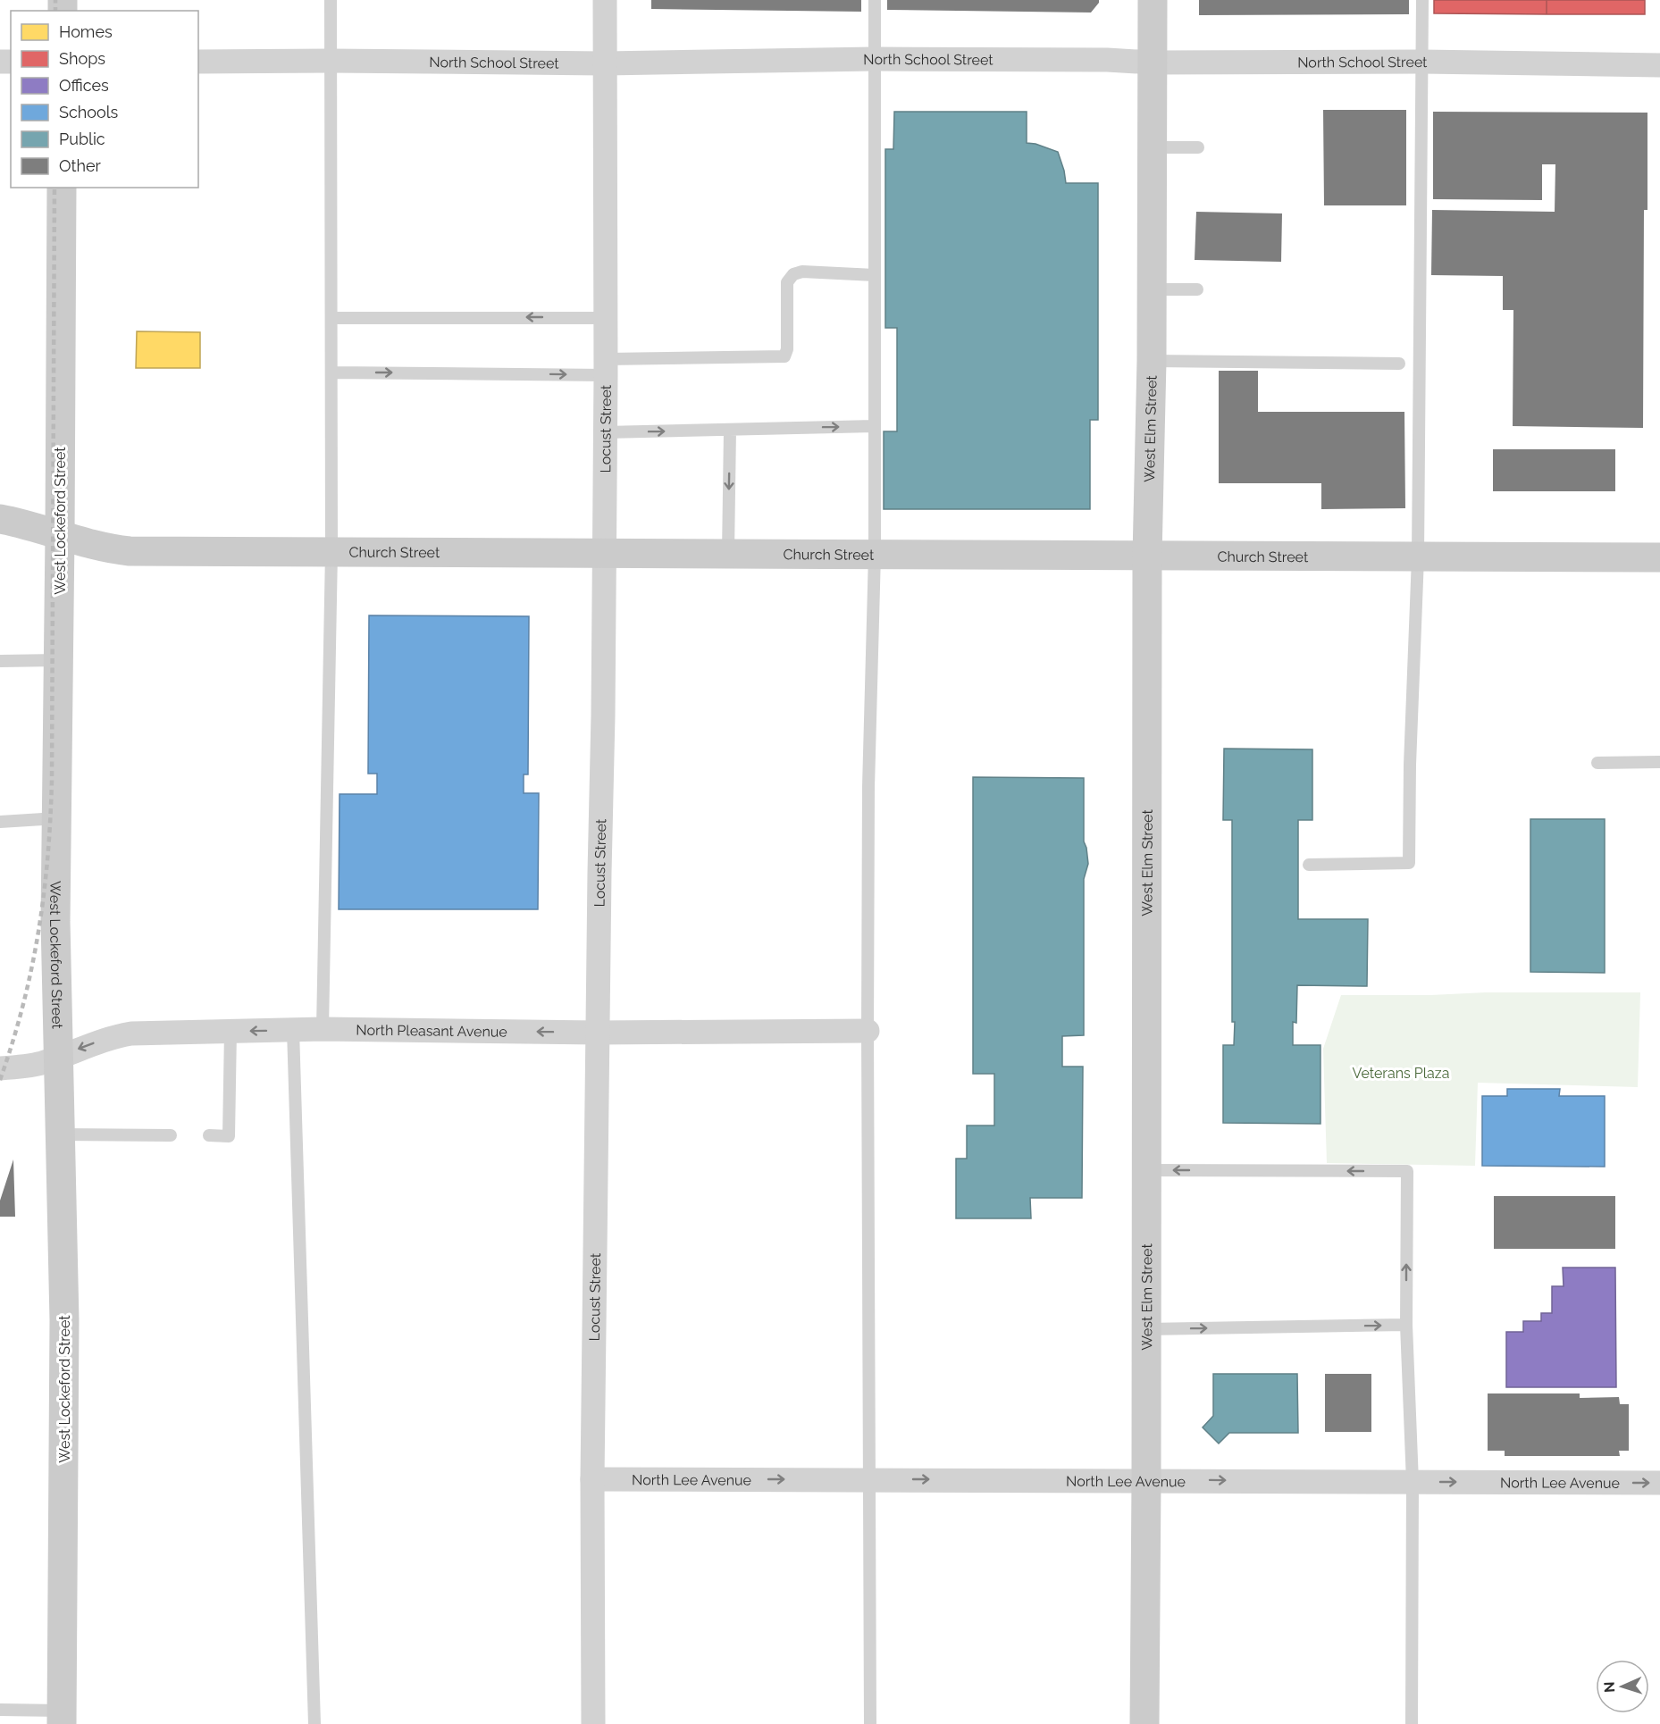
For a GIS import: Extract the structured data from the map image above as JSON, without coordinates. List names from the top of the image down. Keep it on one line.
{"streets":{"street":["North School Street","Locust Street","West Elm Street","West Lockeford Street","Church Street","North Pleasant Avenue","North Lee Avenue"]},"crossings":[["North School Street","Locust Street"],["North School Street","West Elm Street"],["Locust Street","Church Street"],["Locust Street","North Pleasant Avenue"],["Locust Street","North Lee Avenue"],["West Elm Street","Church Street"],["West Elm Street","North Lee Avenue"],["West Lockeford Street","Church Street"],["West Lockeford Street","North Pleasant Avenue"]],"one_way":["North Pleasant Avenue","North Lee Avenue"],"parks":["Veterans Plaza"],"legend":["Homes","Shops","Offices","Schools","Public","Other"],"north":"left"}
